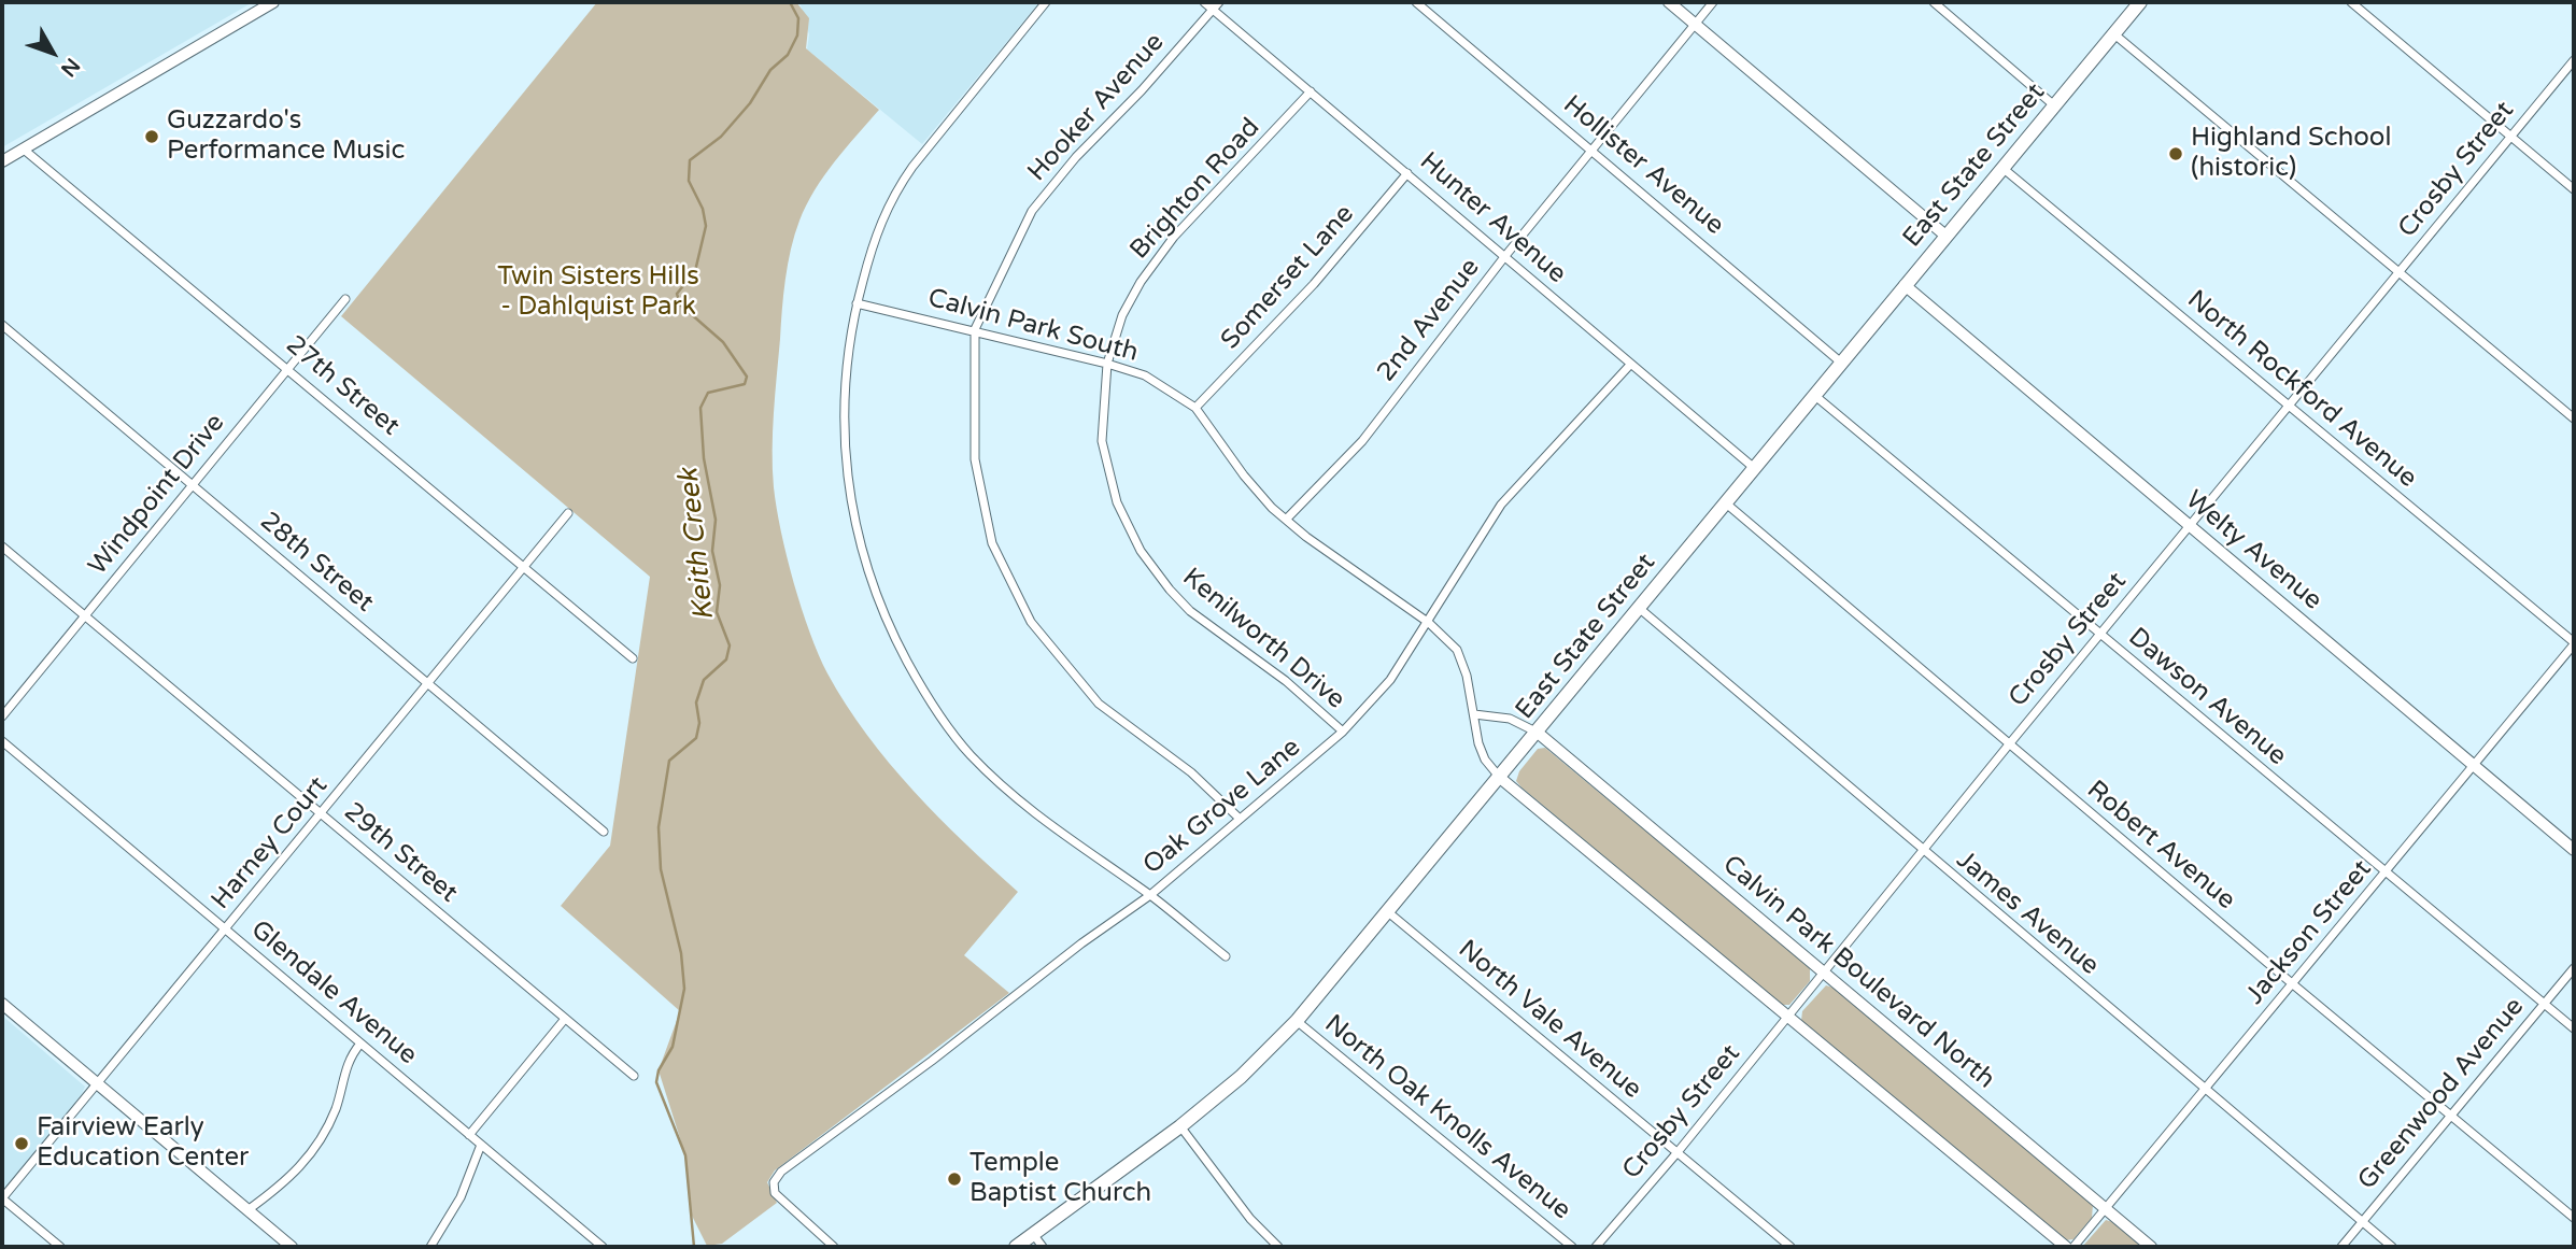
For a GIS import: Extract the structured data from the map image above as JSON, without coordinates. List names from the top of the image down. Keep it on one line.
{"streets":{"main road":["East State Street"],"street":["Hooker Avenue","Hollister Avenue","Crosby Street","Brighton Road","Hunter Avenue","Somerset Lane","2nd Avenue","Calvin Park South","27th Street","North Rockford Avenue","Windpoint Drive","Welty Avenue","28th Street","Kenilworth Drive","Dawson Avenue","Oak Grove Lane","Harney Court","Robert Avenue","29th Street","James Avenue","Jackson Street","Calvin Park Boulevard North","Glendale Avenue","North Vale Avenue","Greenwood Avenue","North Oak Knolls Avenue"]},"crossings":[["Hooker Avenue","Hunter Avenue"],["Hooker Avenue","Calvin Park South"],["Hollister Avenue","East State Street"],["Hollister Avenue","2nd Avenue"],["East State Street","Hunter Avenue"],["East State Street","Calvin Park South"],["East State Street","North Rockford Avenue"],["East State Street","Welty Avenue"],["East State Street","Dawson Avenue"],["East State Street","Robert Avenue"],["East State Street","James Avenue"],["East State Street","Calvin Park Boulevard North"],["East State Street","North Vale Avenue"],["East State Street","North Oak Knolls Avenue"],["Crosby Street","North Rockford Avenue"],["Crosby Street","Welty Avenue"],["Crosby Street","Dawson Avenue"],["Crosby Street","Robert Avenue"],["Crosby Street","James Avenue"],["Crosby Street","Calvin Park Boulevard North"],["Crosby Street","North Vale Avenue"],["Brighton Road","Hunter Avenue"],["Brighton Road","Calvin Park South"],["Brighton Road","Kenilworth Drive"],["Hunter Avenue","Somerset Lane"],["Hunter Avenue","2nd Avenue"],["Hunter Avenue","Oak Grove Lane"],["Somerset Lane","Calvin Park South"],["2nd Avenue","Calvin Park South"],["Calvin Park South","Kenilworth Drive"],["Calvin Park South","Oak Grove Lane"],["27th Street","Windpoint Drive"],["27th Street","Harney Court"],["North Rockford Avenue","Jackson Street"],["Windpoint Drive","28th Street"],["Windpoint Drive","29th Street"],["Welty Avenue","Jackson Street"],["28th Street","Harney Court"],["Kenilworth Drive","Oak Grove Lane"],["Dawson Avenue","Jackson Street"],["Dawson Avenue","Greenwood Avenue"],["Harney Court","29th Street"],["Harney Court","Glendale Avenue"],["Robert Avenue","Jackson Street"],["Robert Avenue","Greenwood Avenue"],["James Avenue","Jackson Street"],["James Avenue","Greenwood Avenue"],["Jackson Street","Calvin Park Boulevard North"]],"water":["Keith Creek"],"parks":["Twin Sisters Hills - Dahlquist Park"],"places":["Guzzardo's Performance Music","Highland School (historic)","Fairview Early Education Center","Temple Baptist Church"],"north":"bottom right"}
